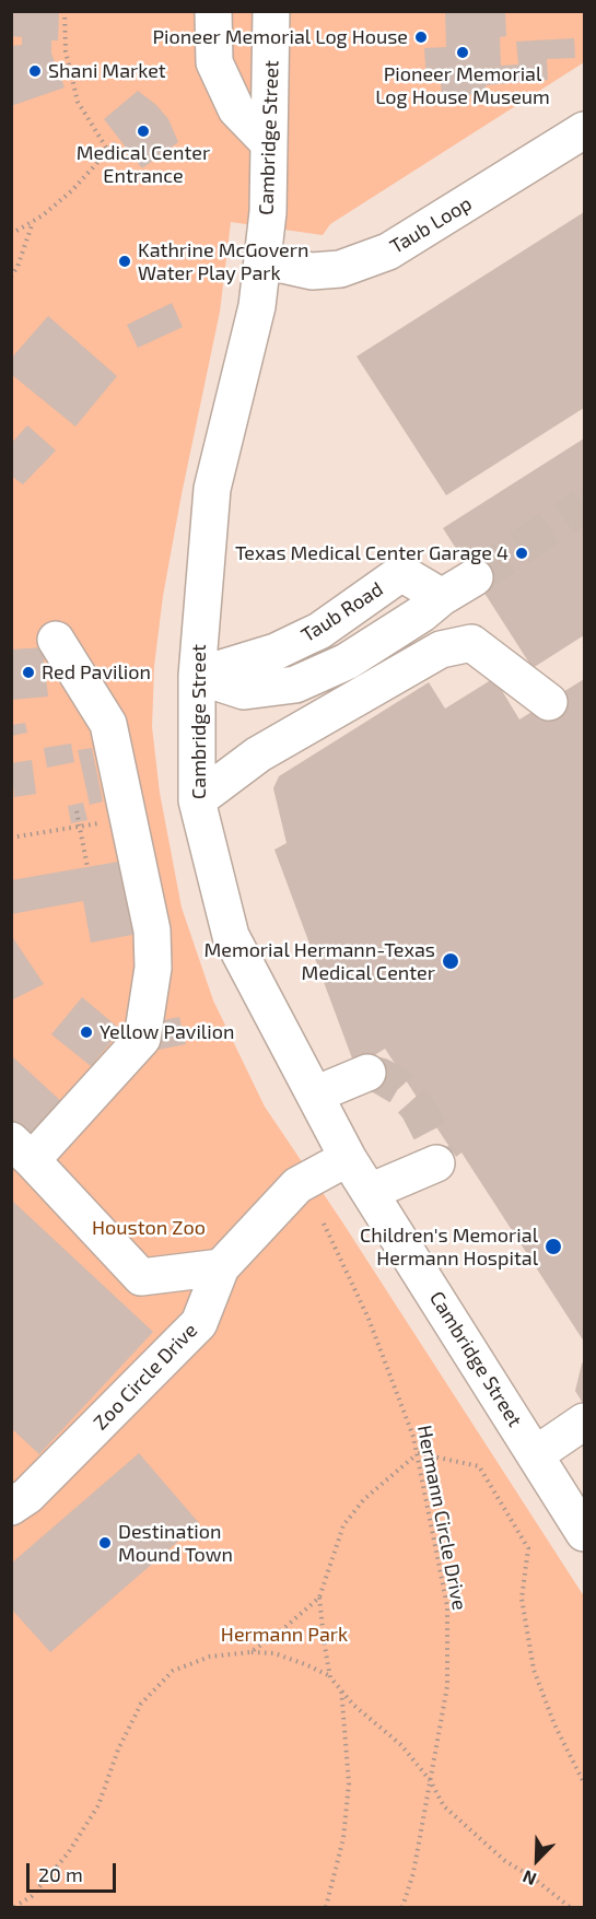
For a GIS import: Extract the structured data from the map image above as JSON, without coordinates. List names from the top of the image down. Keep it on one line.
{"streets":{"street":["Cambridge Street","Taub Loop","Taub Road","Zoo Circle Drive"],"path":["Hermann Circle Drive"]},"crossings":[["Cambridge Street","Taub Loop"],["Cambridge Street","Taub Road"],["Cambridge Street","Zoo Circle Drive"]],"parks":["Houston Zoo","Hermann Park"],"places":["Pioneer Memorial Log House","Pioneer Memorial Log House Museum","Shani Market","Medical Center Entrance","Kathrine McGovern Water Play Park","Texas Medical Center Garage 4","Red Pavilion","Memorial Hermann-Texas Medical Center","Yellow Pavilion","Children's Memorial Hermann Hospital","Destination Mound Town"],"scale_bar":"20 m","north":"bottom left"}
